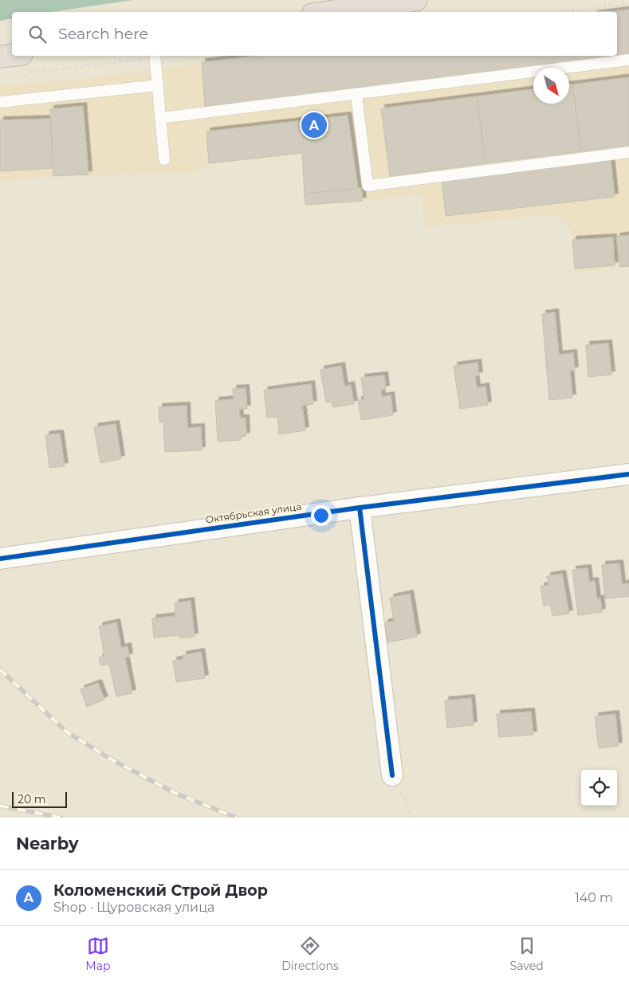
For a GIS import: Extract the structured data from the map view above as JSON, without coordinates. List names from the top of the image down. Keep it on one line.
{"streets":{"street":["Октябрьская улица"]},"scale_bar":"20 m","north":"bottom right","page":{"search":"Search here","pins":"A","scale":"20 m","heading":"Nearby","list":[{"mark":"A","name":"Коломенский Строй Двор","note":"Shop · Щуровская улица","value":"140 m"}],"nav":["Map","Directions","Saved"]}}
